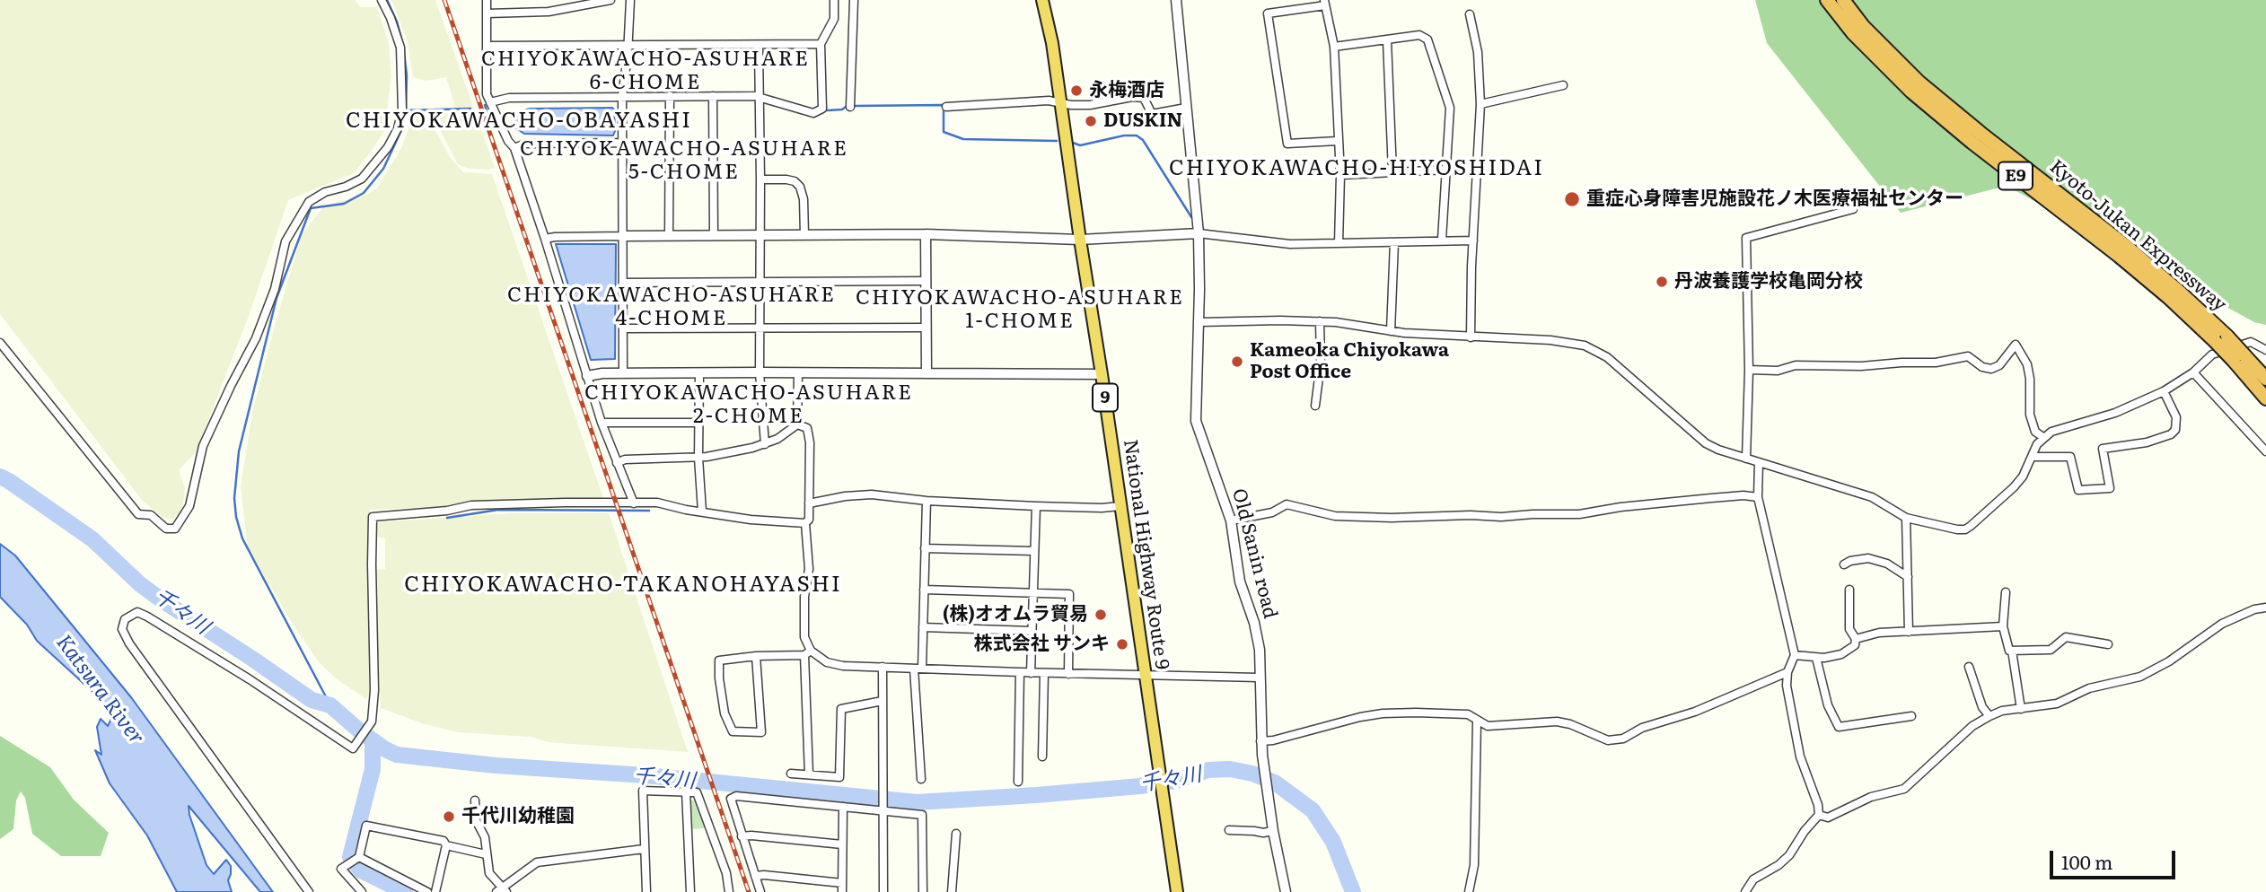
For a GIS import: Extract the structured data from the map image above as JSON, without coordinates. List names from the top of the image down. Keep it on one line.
{"streets":{"highway":["E9","Kyoto-Jukan Expressway","9","National Highway Route 9"],"street":["Old Sanin road"]},"districts":["CHIYOKAWACHO-ASUHARE 6-CHOME","CHIYOKAWACHO-OBAYASHI","CHIYOKAWACHO-ASUHARE 5-CHOME","CHIYOKAWACHO-HIYOSHIDAI","CHIYOKAWACHO-ASUHARE 4-CHOME","CHIYOKAWACHO-ASUHARE 1-CHOME","CHIYOKAWACHO-ASUHARE 2-CHOME","CHIYOKAWACHO-TAKANOHAYASHI"],"water":["千々川","Katsura River"],"places":["永梅酒店","DUSKIN","重症心身障害児施設花ノ木医療福祉センター","丹波養護学校亀岡分校","Kameoka Chiyokawa Post Office","(株)オオムラ貿易","株式会社 サンキ","千代川幼稚園"],"scale_bar":"100 m"}
